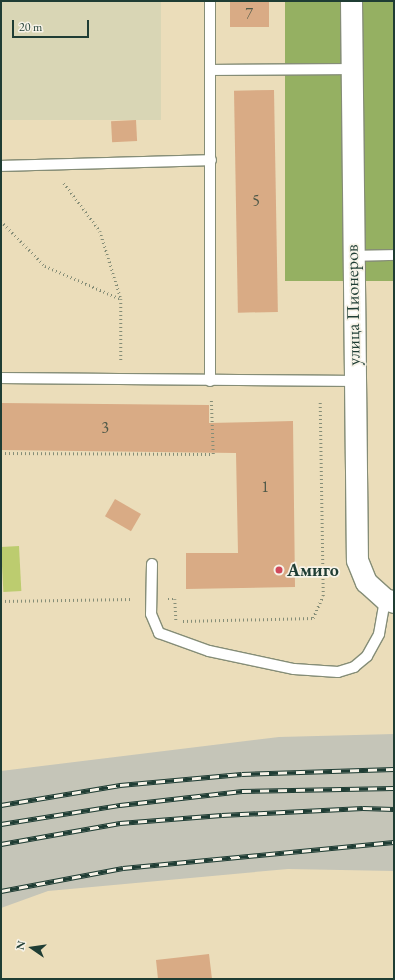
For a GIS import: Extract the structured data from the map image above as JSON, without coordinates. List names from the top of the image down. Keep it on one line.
{"streets":{"street":["улица Пионеров"]},"places":["Амиго"],"house_numbers":["7","5","3","1"],"scale_bar":"20 m","north":"left"}
